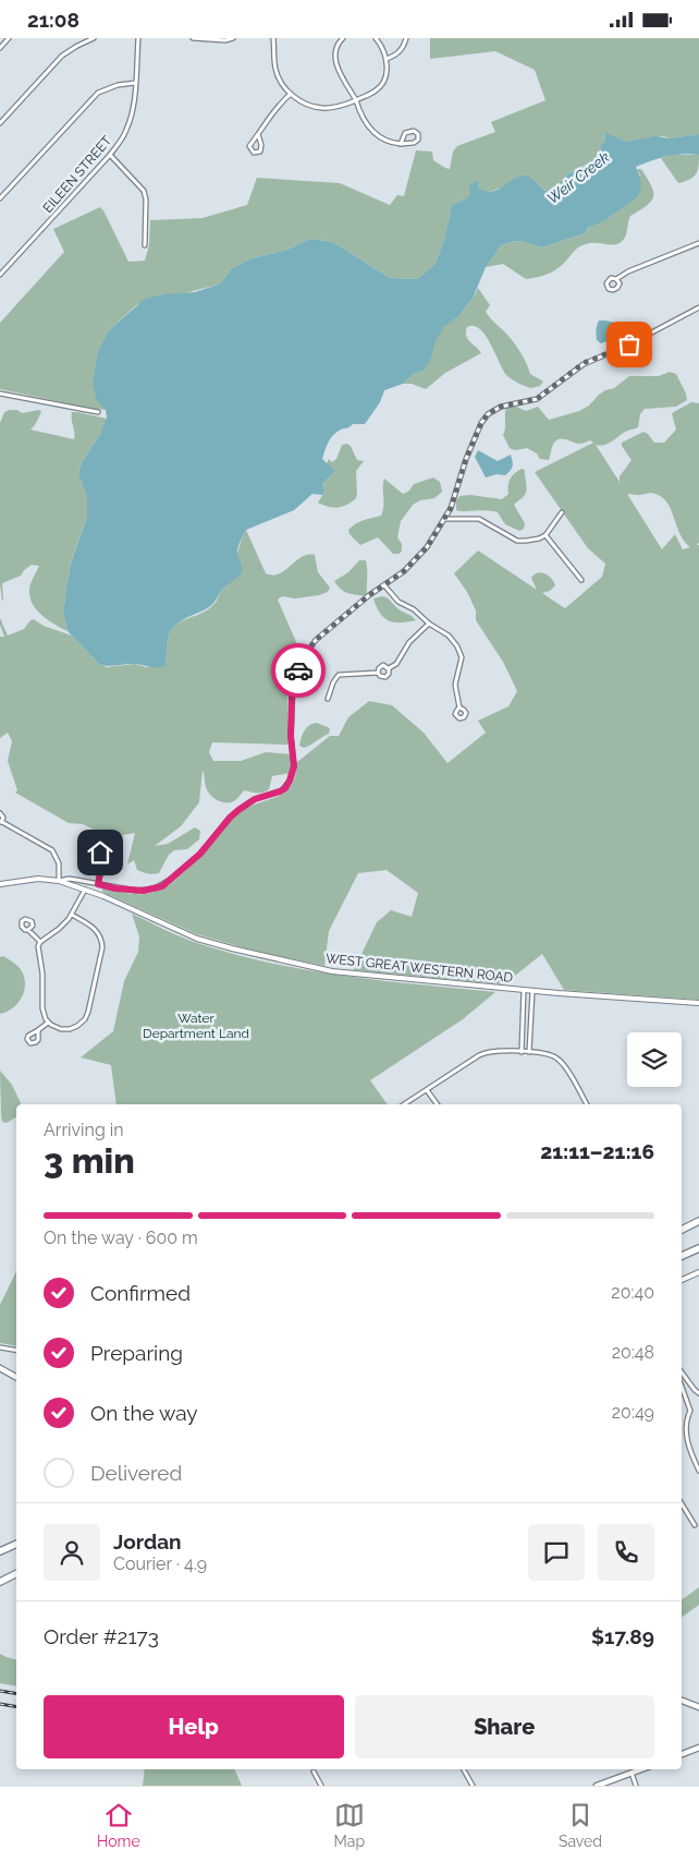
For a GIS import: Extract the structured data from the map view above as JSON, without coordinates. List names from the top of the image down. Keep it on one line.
{"streets":{"street":["EILEEN STREET","WEST GREAT WESTERN ROAD"]},"water":["Weir Creek"],"parks":["Water Department Land"],"page":{"status":"21:08","heading":["3 min","Arriving in","21:11–21:16"],"panel":["Jordan","Courier · 4.9","Order #2173","$17.89"],"bar":"On the way · 600 m","list":[["Confirmed","20:40"],["Preparing","20:48"],["On the way","20:49"],"Delivered"],"buttons":["Help","Share"],"tabs":["Home","Map","Saved"]}}
